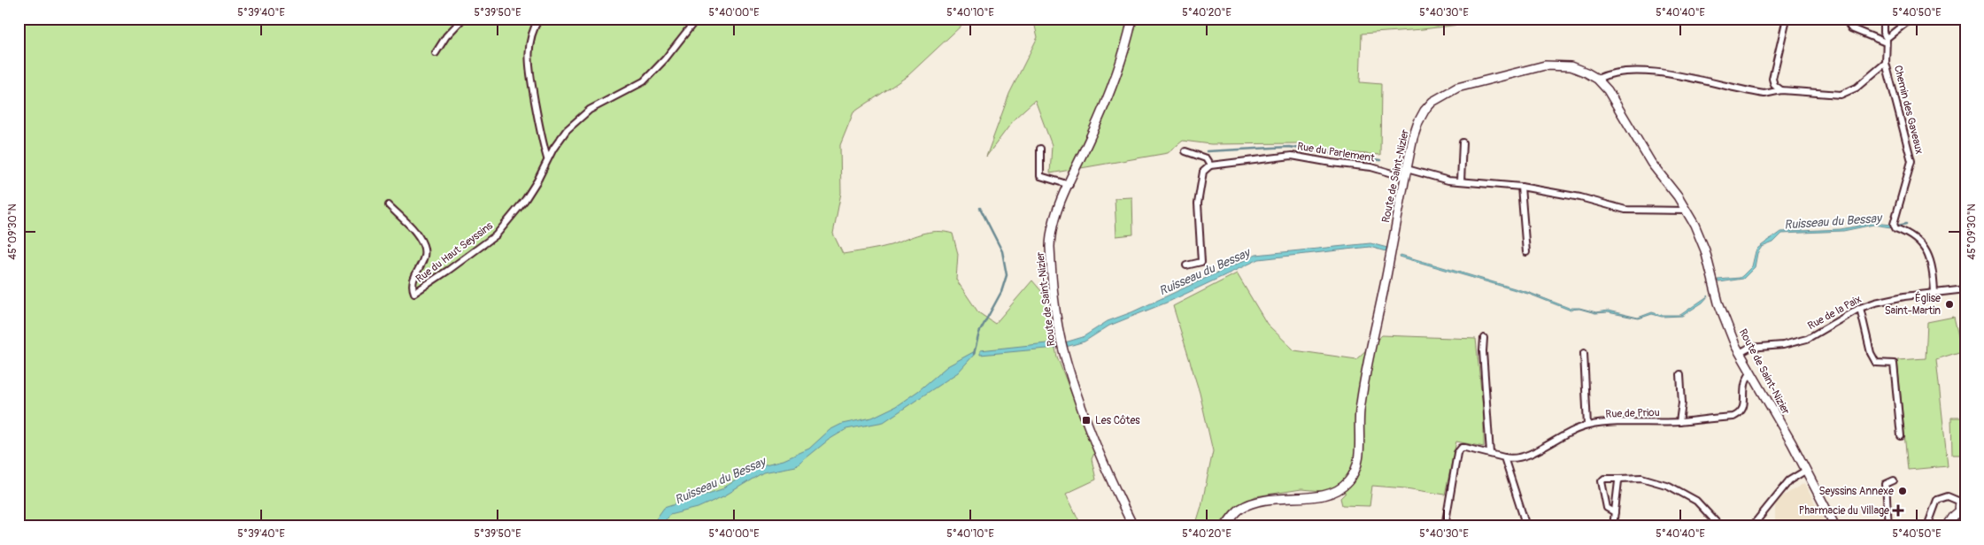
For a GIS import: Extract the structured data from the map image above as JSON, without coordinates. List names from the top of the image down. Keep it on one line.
{"streets":{"main road":["Route de Saint-Nizier"],"street":["Chemin des Gaveaux","Rue du Parlement","Rue du Haut Seyssins","Rue de la Paix","Rue de Priou"]},"crossings":[["Chemin des Gaveaux","Rue de la Paix"],["Rue du Parlement","Route de Saint-Nizier"],["Route de Saint-Nizier","Rue de la Paix"],["Route de Saint-Nizier","Rue de Priou"]],"water":["Ruisseau du Bessay"],"places":{"other":["Église Saint-Martin","Seyssins Annexe"],"transit":["Les Côtes"],"health":["Pharmacie du Village"]},"coordinates":["5°39'40\"E","5°39'50\"E","5°40'00\"E","5°40'10\"E","5°40'20\"E","5°40'30\"E","5°40'40\"E","5°40'50\"E","45°09'30\"N"]}
